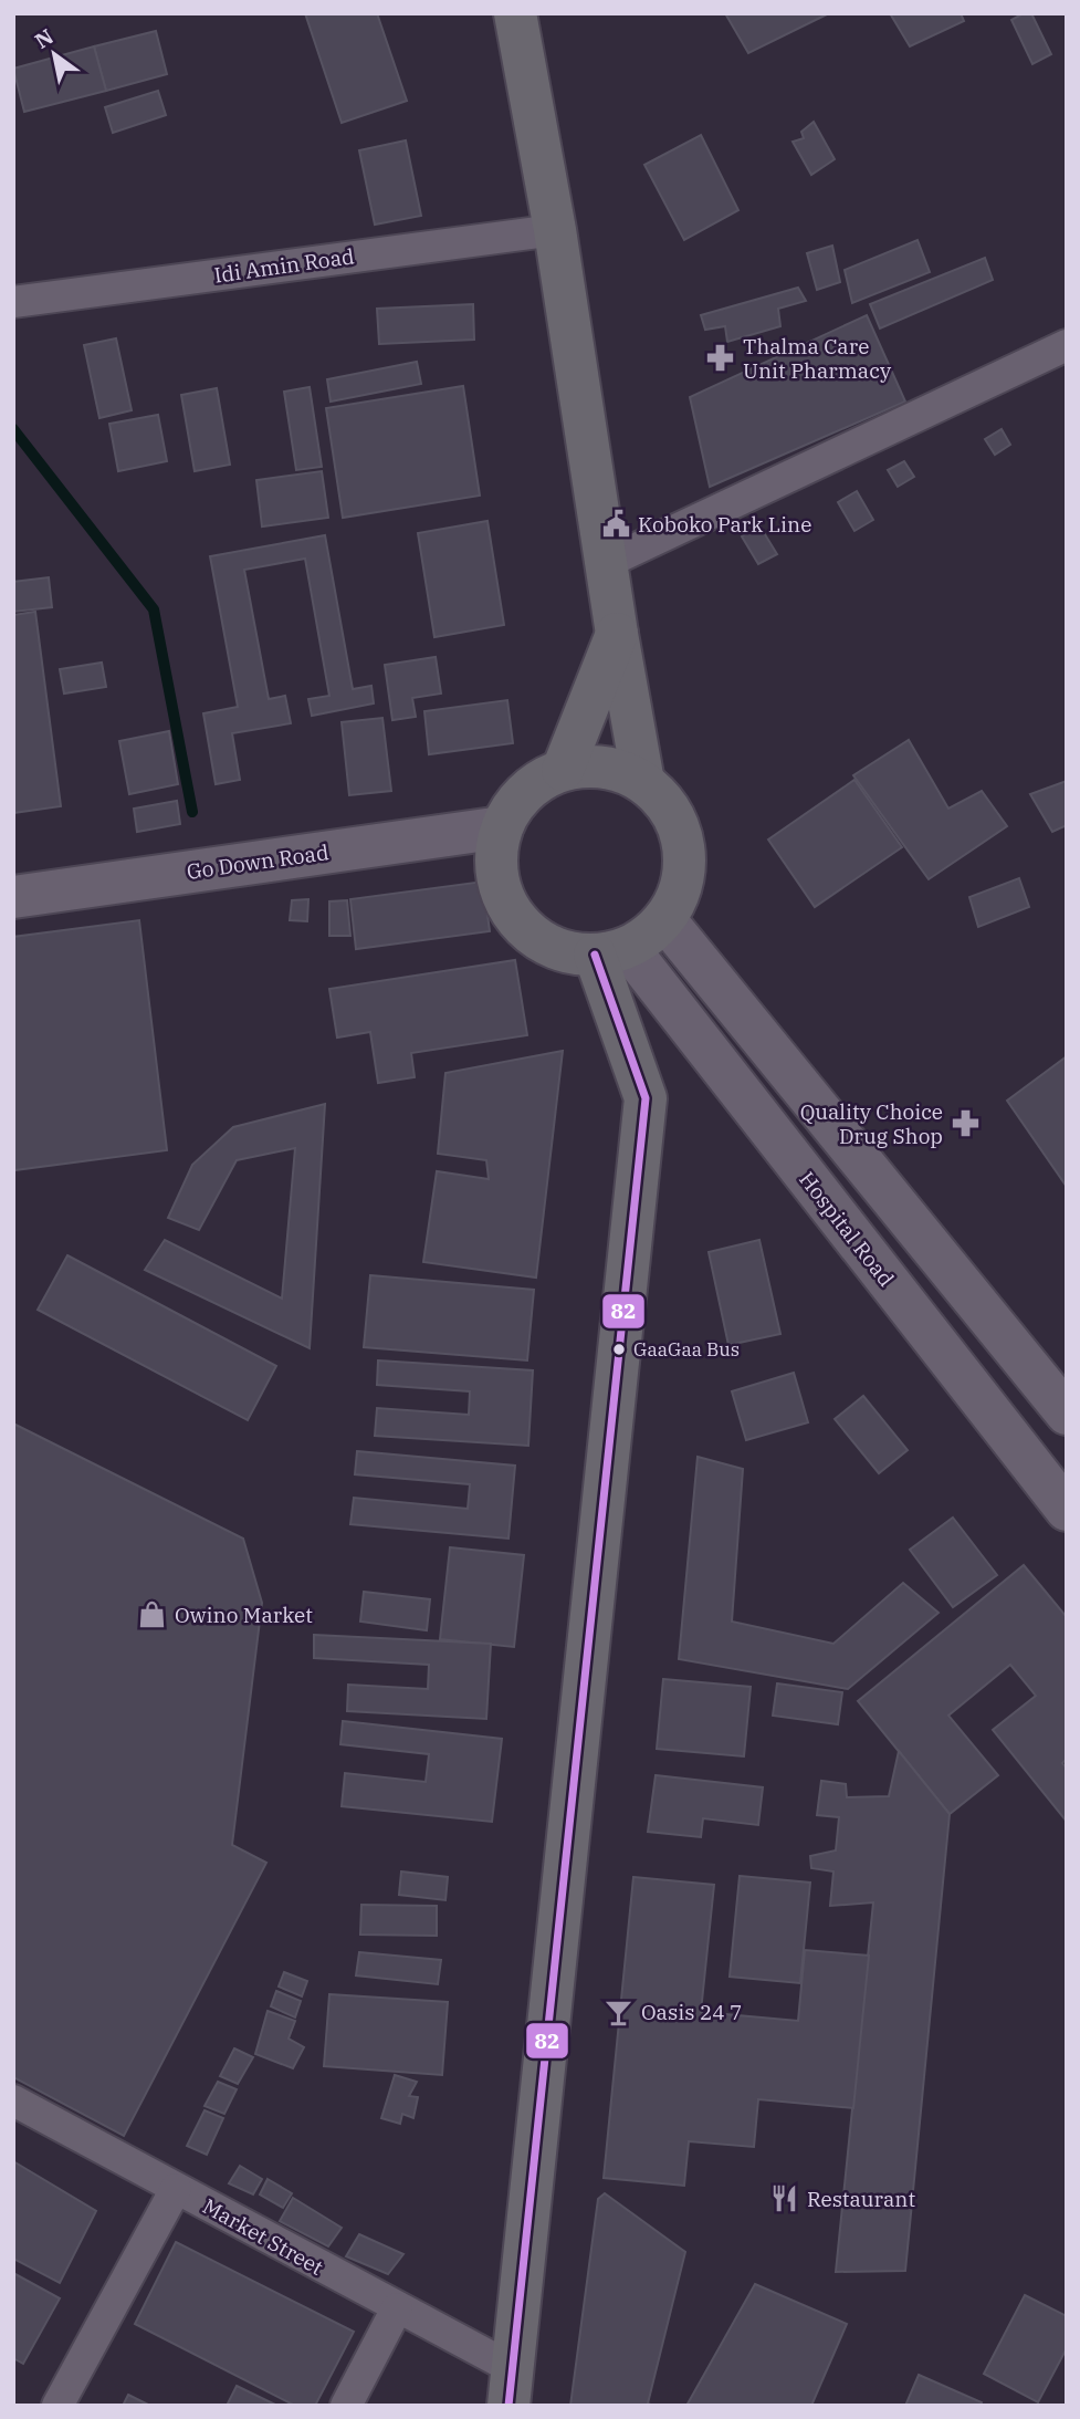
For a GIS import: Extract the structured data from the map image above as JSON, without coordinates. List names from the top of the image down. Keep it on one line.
{"streets":{"main road":["Go Down Road","Hospital Road"],"street":["Idi Amin Road","Market Street"]},"crossings":[["Go Down Road","Hospital Road"]],"places":{"pharmacy":["Thalma Care Unit Pharmacy","Quality Choice Drug Shop"],"public building":["Koboko Park Line"],"other":["GaaGaa Bus"],"shop":["Owino Market"],"bar":["Oasis 24 7"],"restaurant":["Restaurant"]},"lines":["transit line 82"],"north":"top left"}
